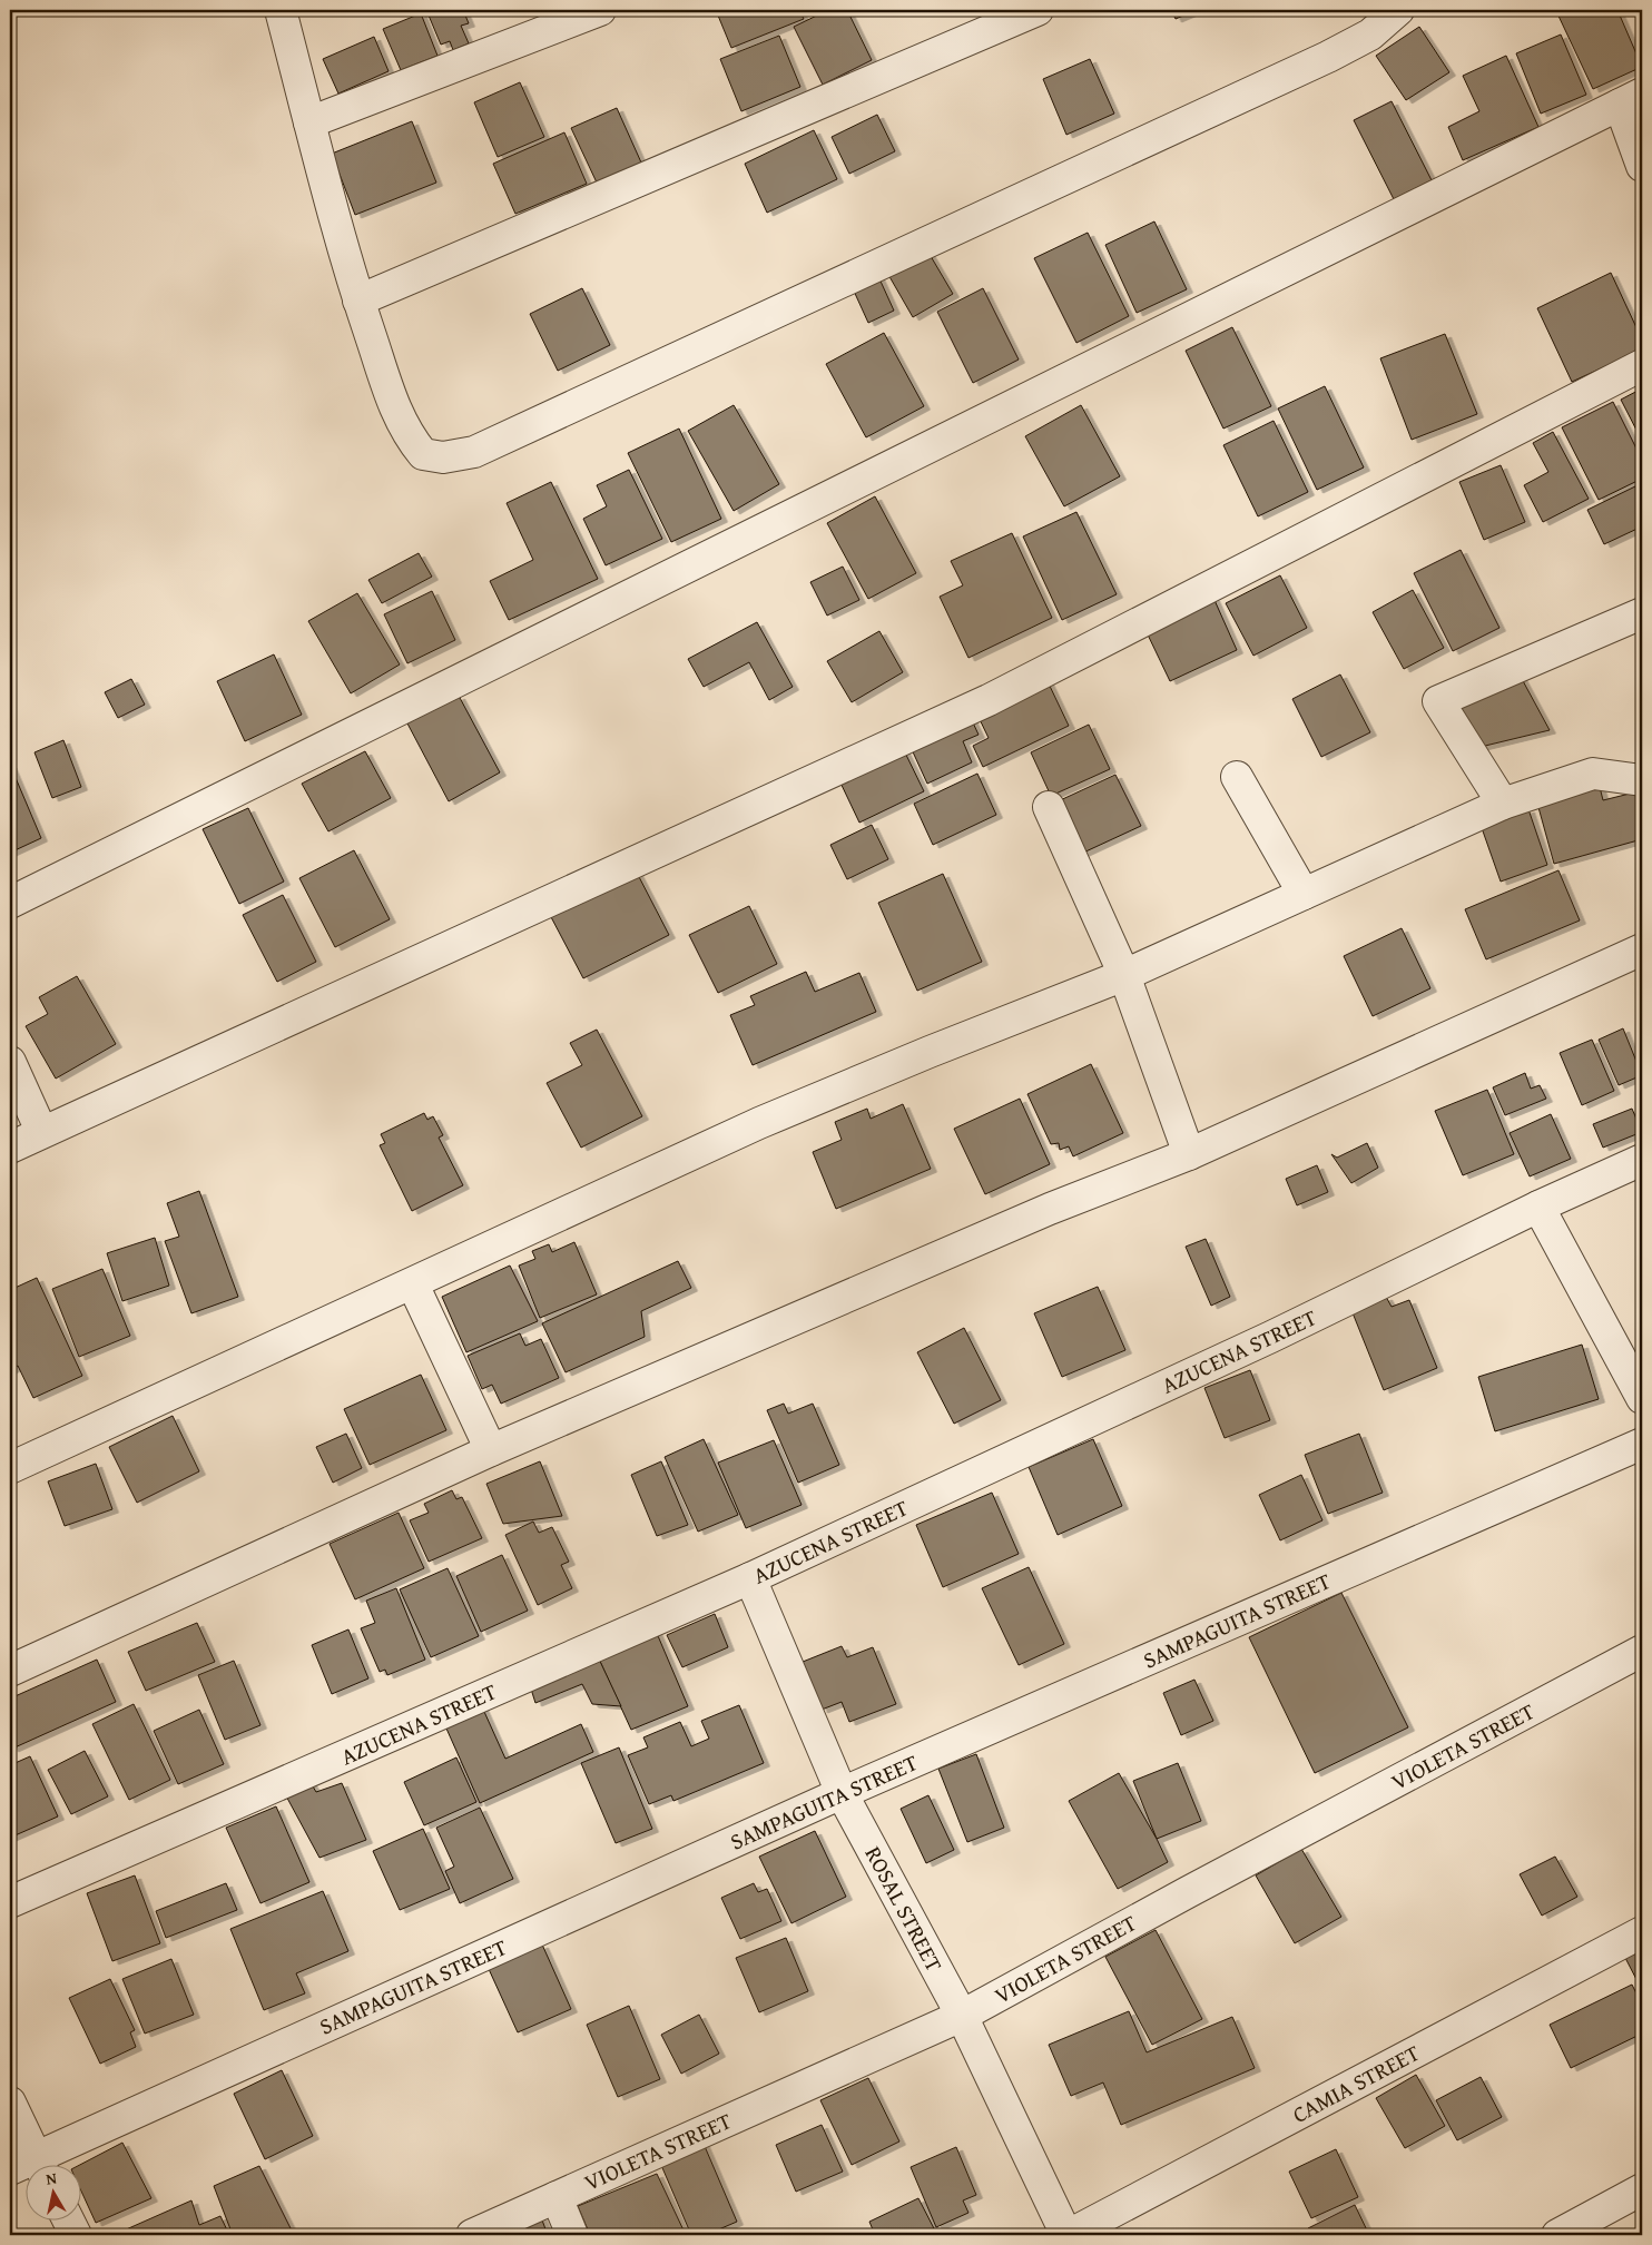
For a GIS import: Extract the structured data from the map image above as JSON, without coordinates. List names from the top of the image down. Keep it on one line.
{"streets":{"street":["AZUCENA STREET","SAMPAGUITA STREET","VIOLETA STREET","ROSAL STREET","CAMIA STREET"]},"crossings":[["AZUCENA STREET","ROSAL STREET"],["SAMPAGUITA STREET","ROSAL STREET"],["VIOLETA STREET","ROSAL STREET"],["ROSAL STREET","CAMIA STREET"]],"north":"top"}
